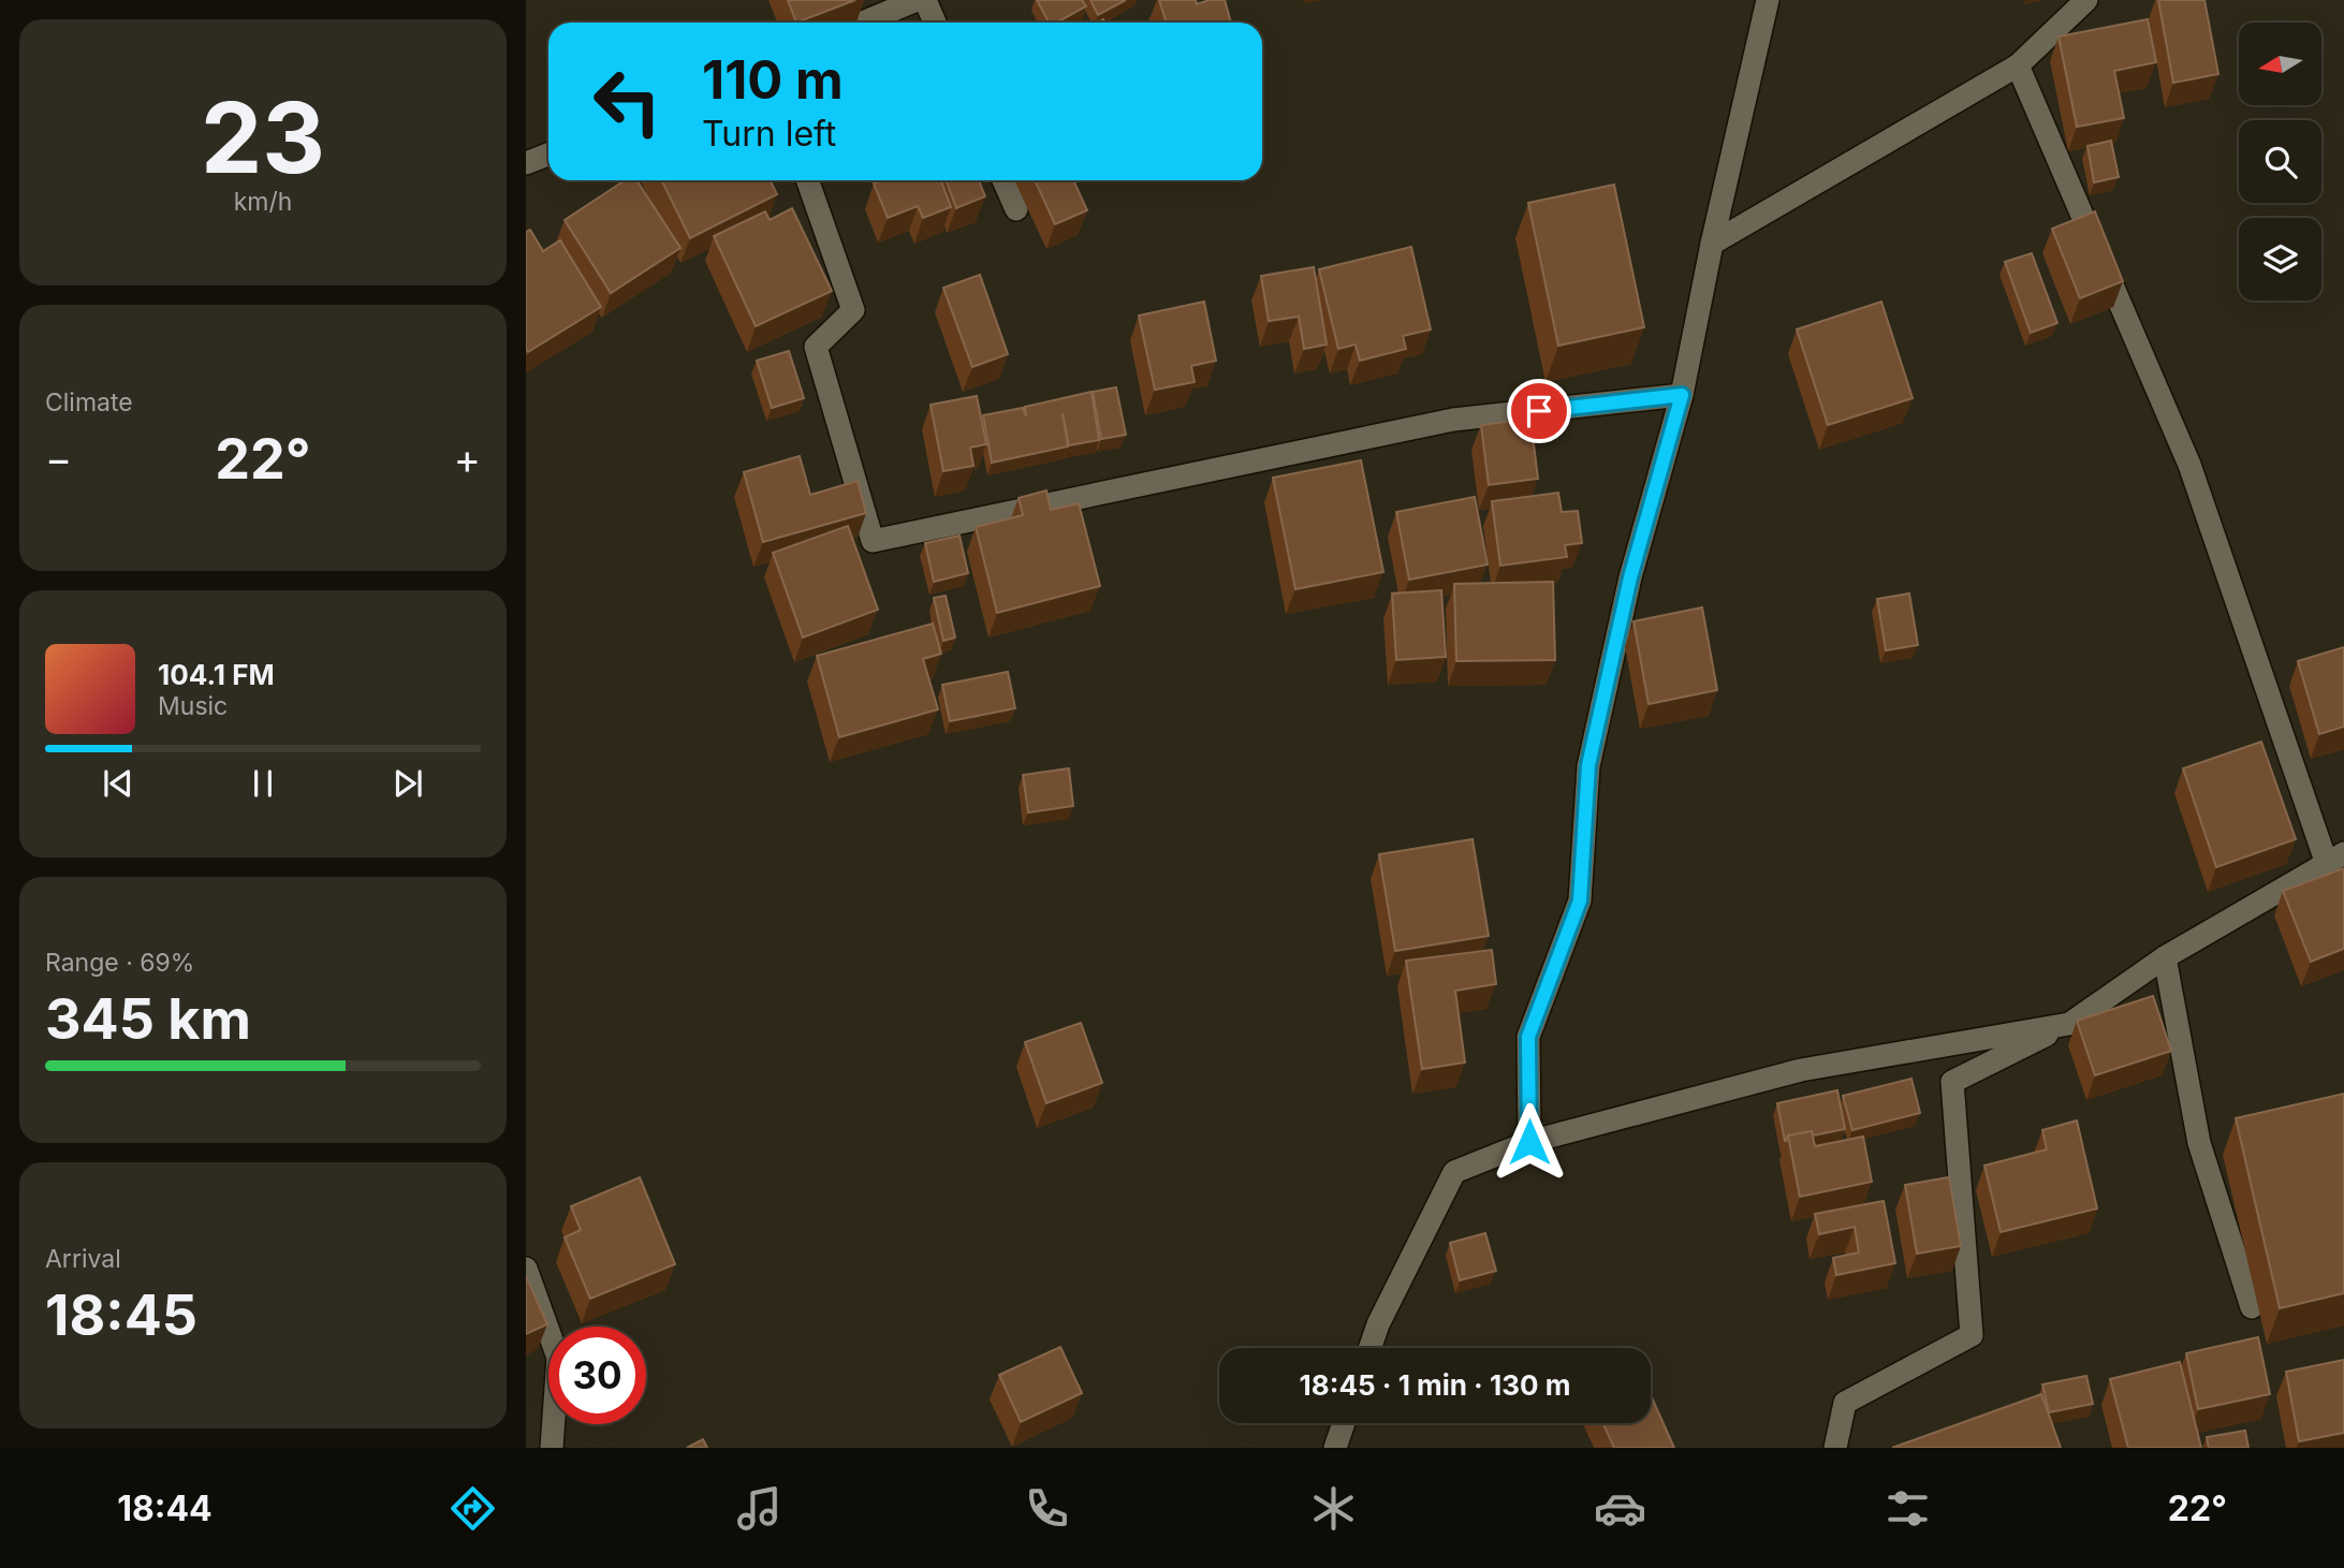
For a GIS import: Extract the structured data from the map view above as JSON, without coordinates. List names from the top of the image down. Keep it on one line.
{"north":"left","page":{"tile":[["23","km/h"],"Climate",["Range · 69%","345 km"],["Arrival","18:45"]],"turn":["110 m","Turn left"],"heat":["−","22°","+"],"song":["104.1 FM","Music"],"limit":"30","trip":"18:45 · 1 min · 130 m","tabs":["18:44","22°"]}}
